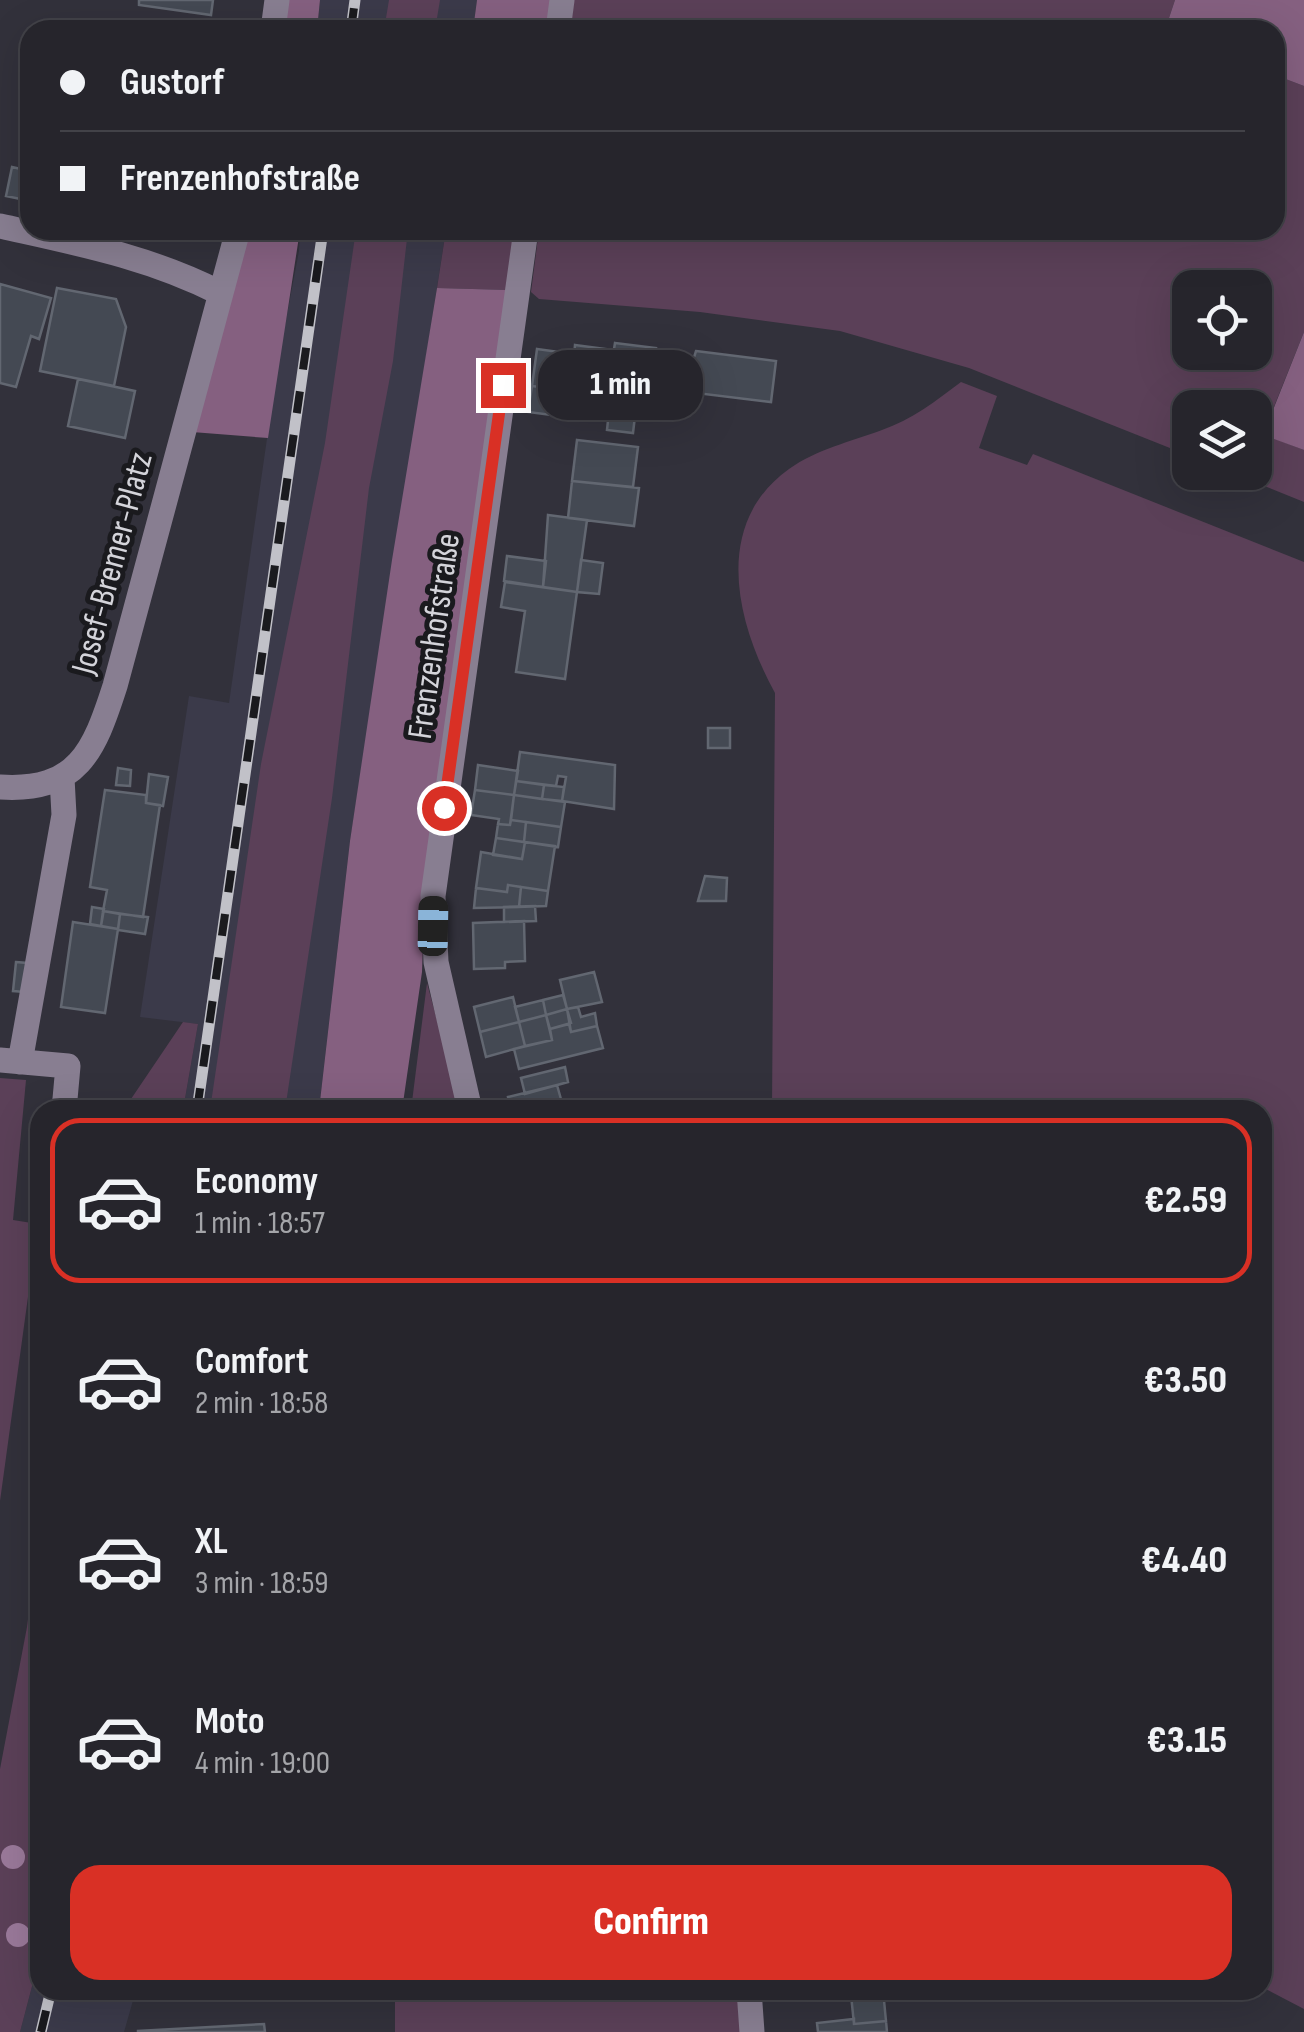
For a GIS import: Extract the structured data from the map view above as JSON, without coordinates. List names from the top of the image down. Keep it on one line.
{"streets":{"street":["Josef-Bremer-Platz","Frenzenhofstraße"]},"page":{"banner":["Gustorf","Frenzenhofstraße"],"bubble":"1 min","list":[{"name":"Economy","note":"1 min · 18:57","value":"€2.59"},{"name":"Comfort","note":"2 min · 18:58","value":"€3.50"},{"name":"XL","note":"3 min · 18:59","value":"€4.40"},{"name":"Moto","note":"4 min · 19:00","value":"€3.15"}],"buttons":"Confirm"}}
